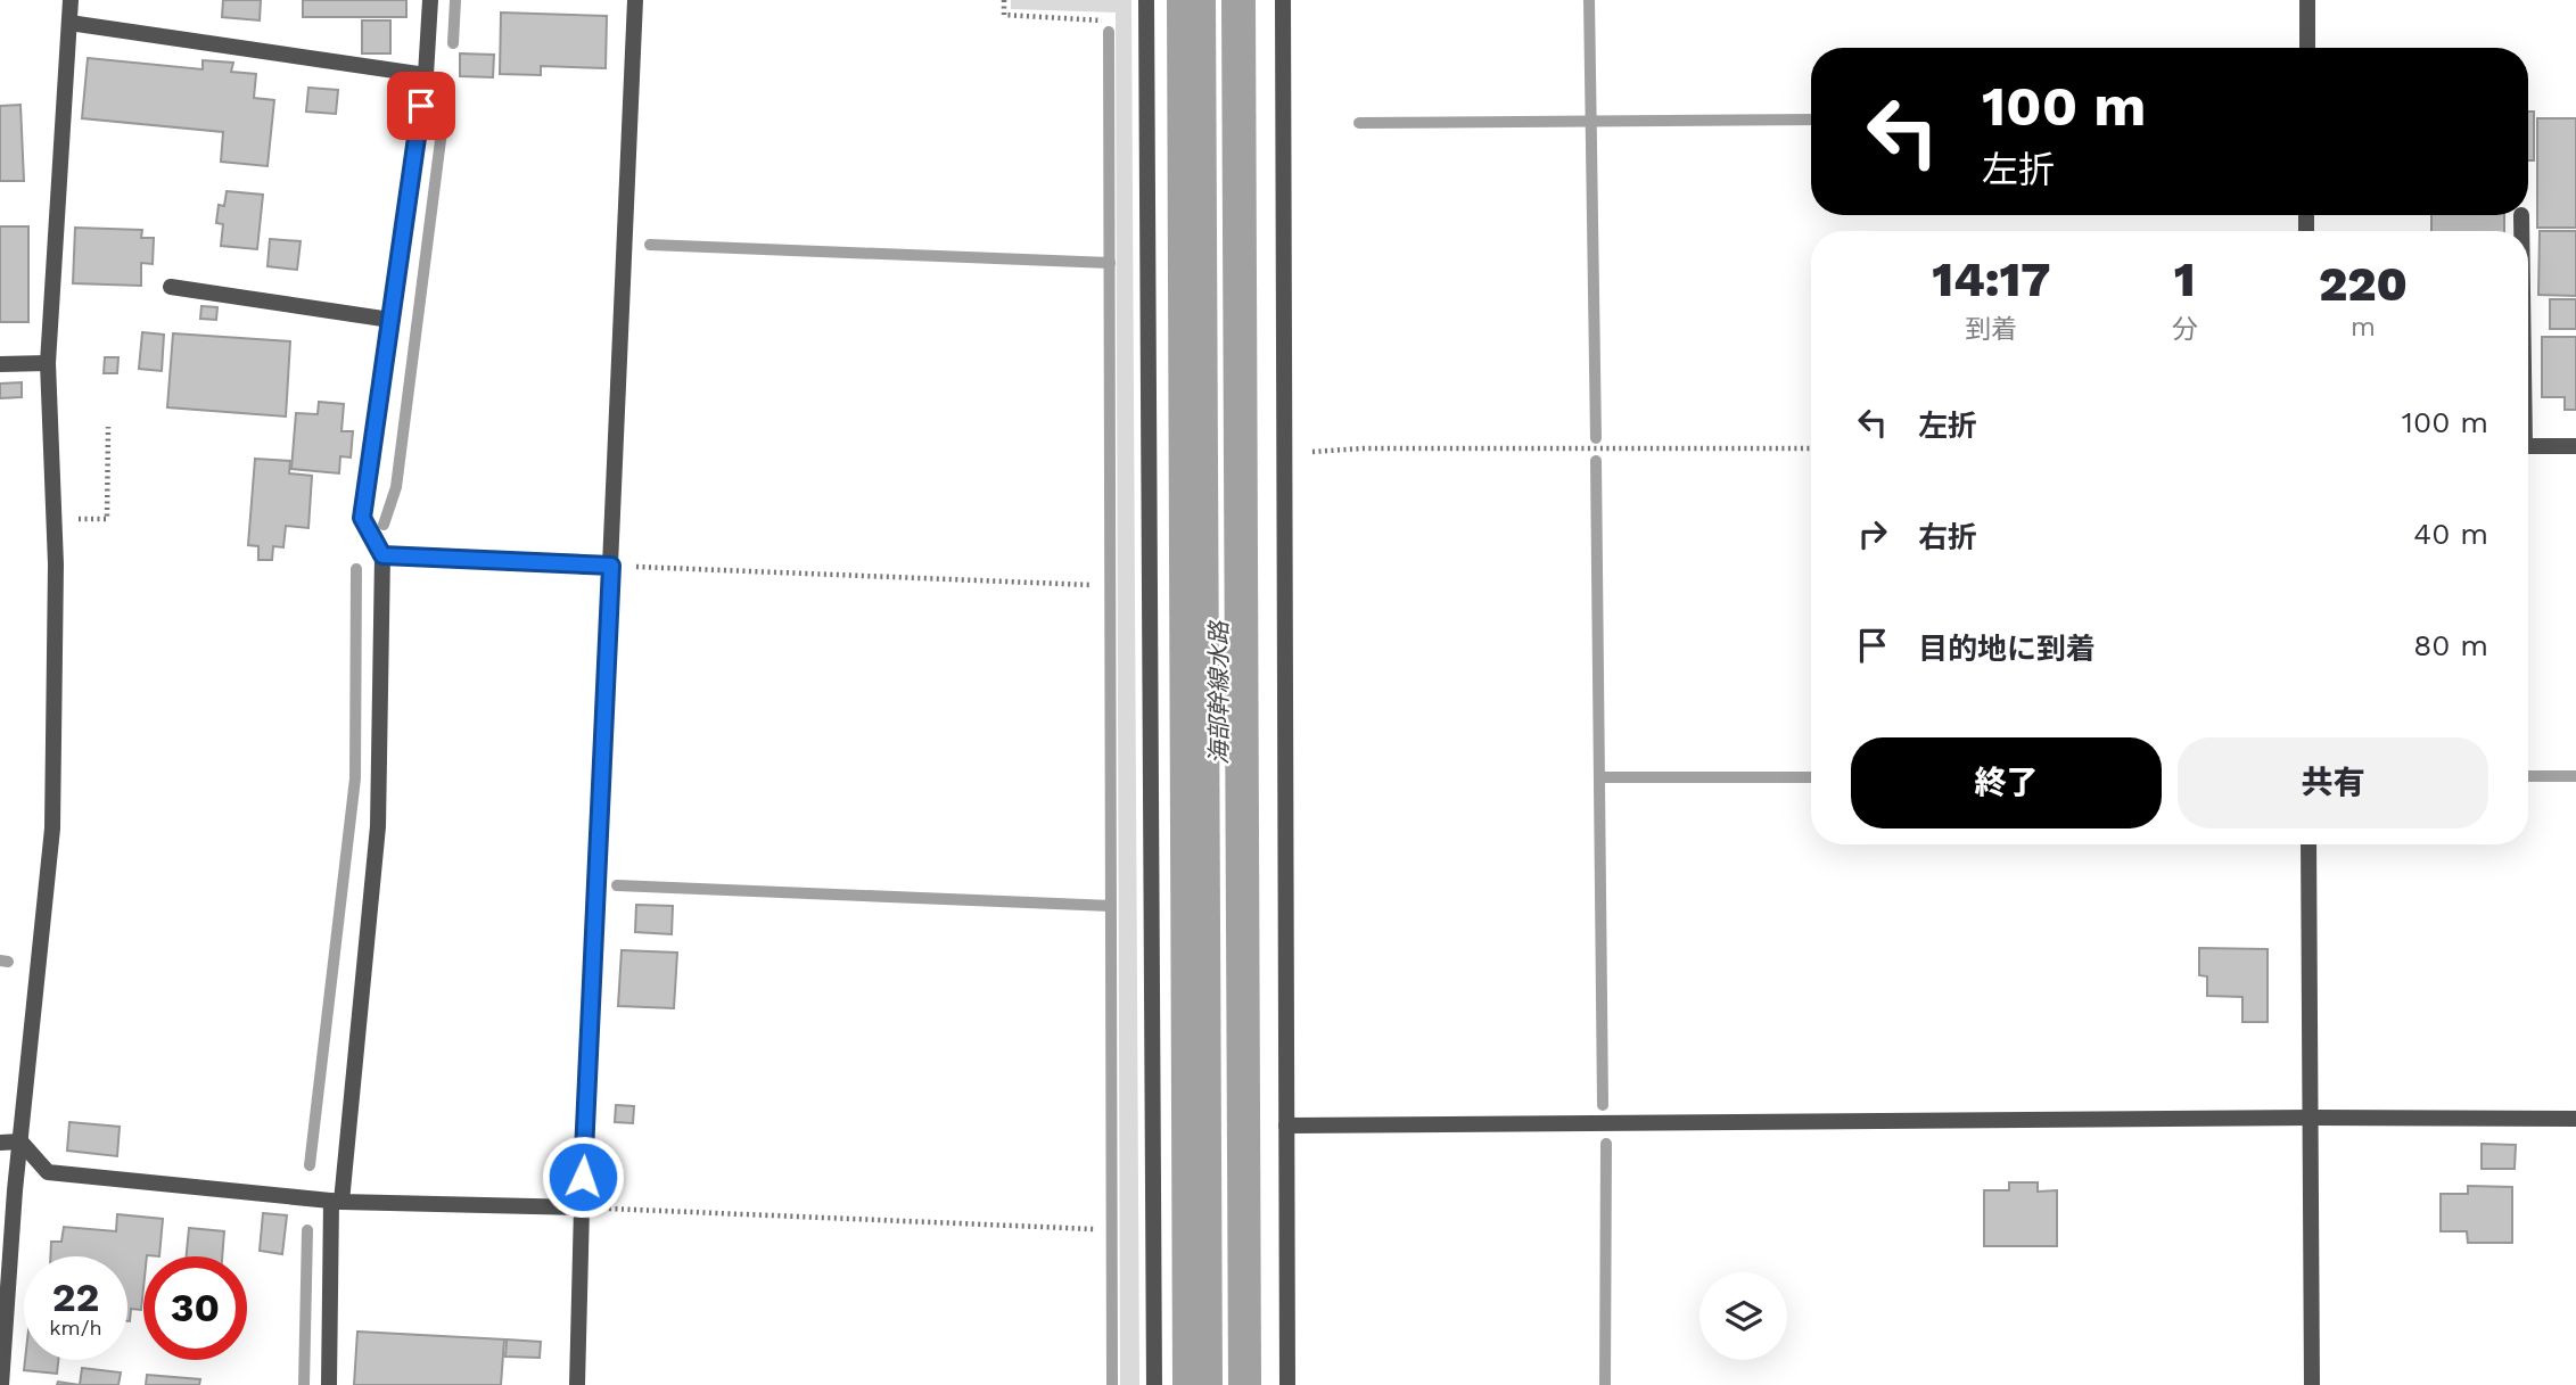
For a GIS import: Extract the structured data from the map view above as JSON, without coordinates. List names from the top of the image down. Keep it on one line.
{"water":["海部幹線水路"],"page":{"turn":["100 m","左折"],"eta":["14:17","到着","1","分","220","m"],"list":[{"name":"左折","value":"100 m"},{"name":"右折","value":"40 m"},{"name":"目的地に到着","value":"80 m"}],"buttons":["終了","共有"],"speed":"22 km/h","limit":"30"}}
